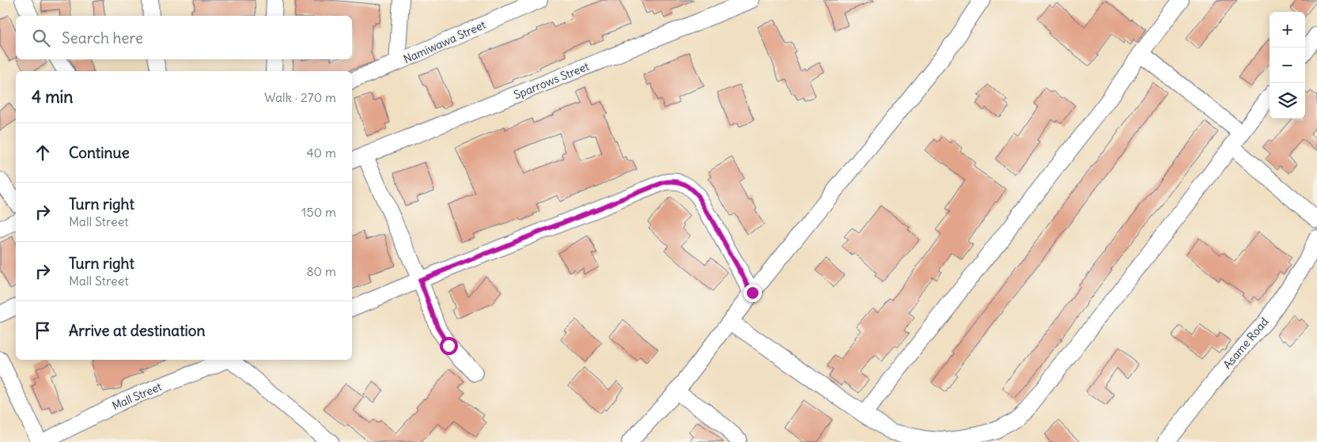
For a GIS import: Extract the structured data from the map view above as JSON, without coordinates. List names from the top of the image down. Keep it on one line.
{"streets":{"street":["Namiwawa Street","Sparrows Street","Asame Road","Mall Street"]},"page":{"map_buttons":["+","−"],"search":"Search here","heading":["4 min","Walk · 270 m"],"list":[["Continue","40 m"],["Turn right","Mall Street","150 m"],["Turn right","Mall Street","80 m"],"Arrive at destination"]}}
